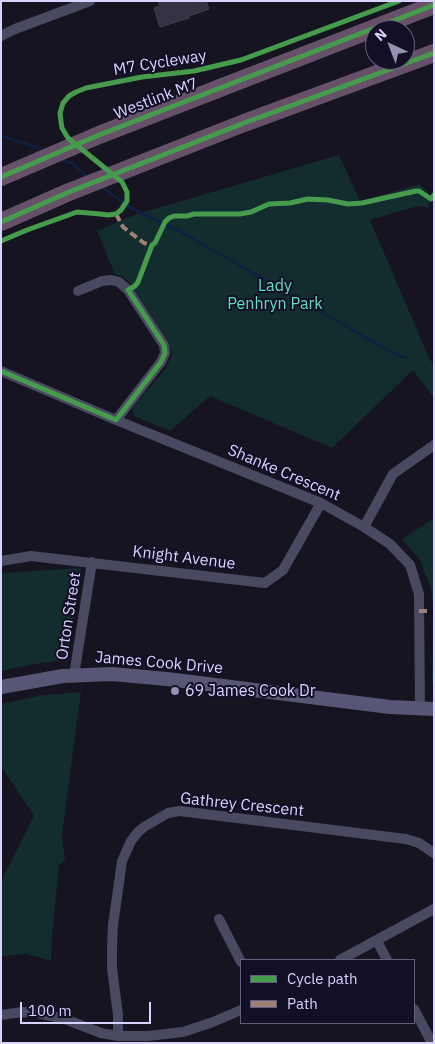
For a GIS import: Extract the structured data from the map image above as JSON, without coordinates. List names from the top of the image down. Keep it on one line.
{"streets":{"highway":["Westlink M7"],"street":["Shanke Crescent","Knight Avenue","Orton Street","James Cook Drive","Gathrey Crescent"],"cycle path":["M7 Cycleway"]},"crossings":[["Shanke Crescent","Knight Avenue"],["Shanke Crescent","James Cook Drive"],["Knight Avenue","Orton Street"],["Orton Street","James Cook Drive"]],"parks":["Lady Penhryn Park"],"places":["69 James Cook Dr"],"legend":["Cycle path","Path"],"scale_bar":"100 m","north":"top left"}
